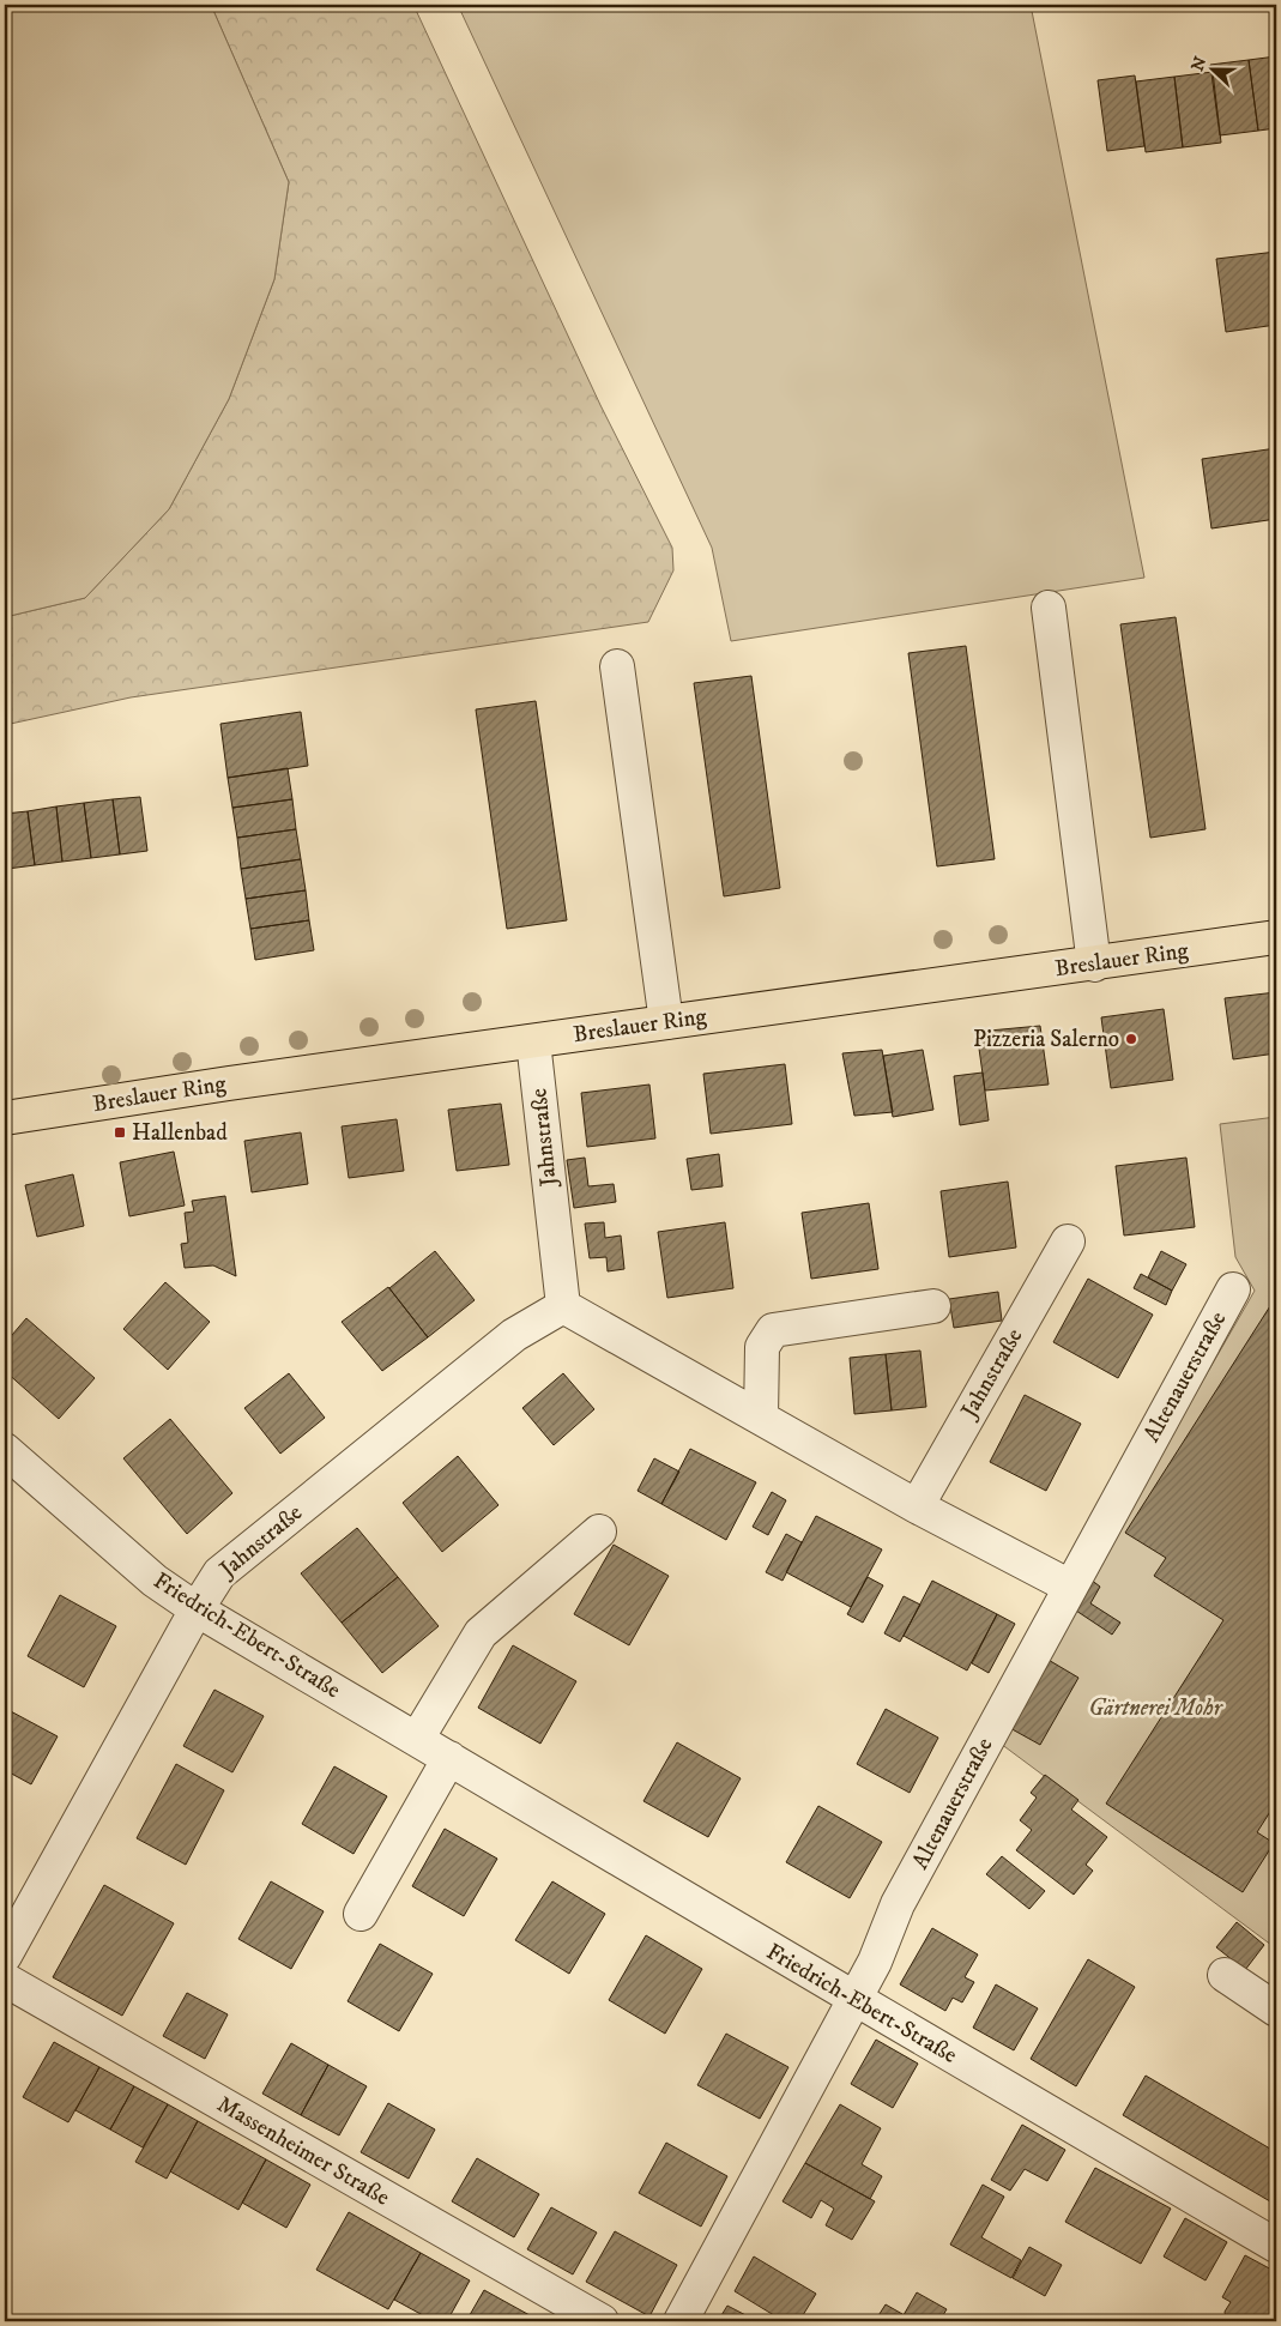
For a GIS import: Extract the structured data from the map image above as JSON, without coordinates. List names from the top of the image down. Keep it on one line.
{"streets":{"main road":["Breslauer Ring"],"street":["Jahnstraße","Altenauerstraße","Friedrich-Ebert-Straße","Massenheimer Straße"]},"crossings":[["Breslauer Ring","Jahnstraße"],["Jahnstraße","Friedrich-Ebert-Straße"],["Altenauerstraße","Friedrich-Ebert-Straße"]],"parks":["Gärtnerei Mohr"],"places":{"other":["Pizzeria Salerno"],"transit":["Hallenbad"]},"north":"left"}
